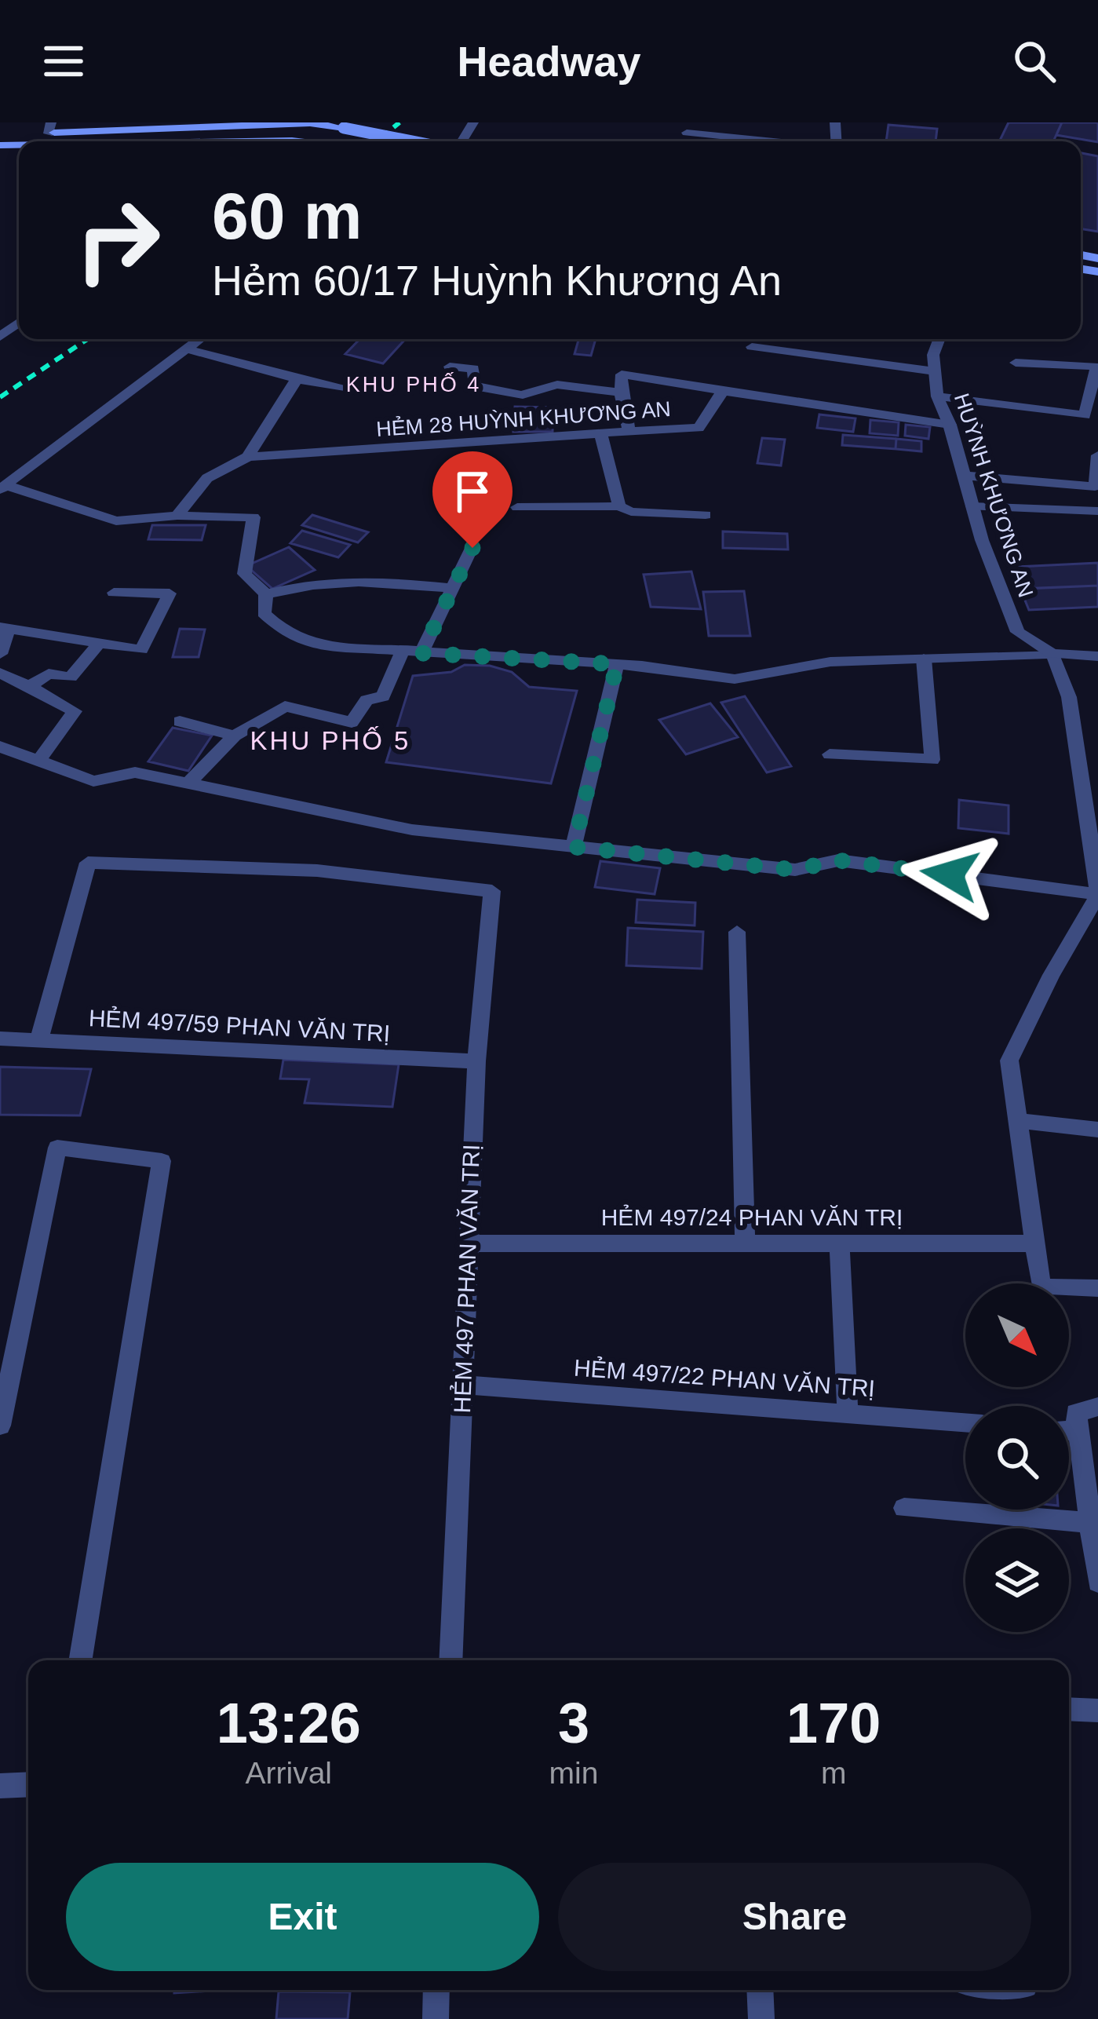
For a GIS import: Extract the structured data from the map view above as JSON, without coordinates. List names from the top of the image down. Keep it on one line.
{"streets":{"street":["HẺM 28 HUỲNH KHƯƠNG AN","HUỲNH KHƯƠNG AN","HẺM 497/59 PHAN VĂN TRỊ","HẺM 497/24 PHAN VĂN TRỊ","HẺM 497 PHAN VĂN TRỊ","HẺM 497/22 PHAN VĂN TRỊ"]},"crossings":[["HẺM 497/59 PHAN VĂN TRỊ","HẺM 497 PHAN VĂN TRỊ"],["HẺM 497/24 PHAN VĂN TRỊ","HẺM 497 PHAN VĂN TRỊ"],["HẺM 497 PHAN VĂN TRỊ","HẺM 497/22 PHAN VĂN TRỊ"]],"districts":["KHU PHỐ 4","KHU PHỐ 5"],"north":"bottom right","page":{"header":"Headway","turn":["60 m","Hẻm 60/17 Huỳnh Khương An"],"eta":["13:26","Arrival","3","min","170","m"],"buttons":["Exit","Share"]}}
